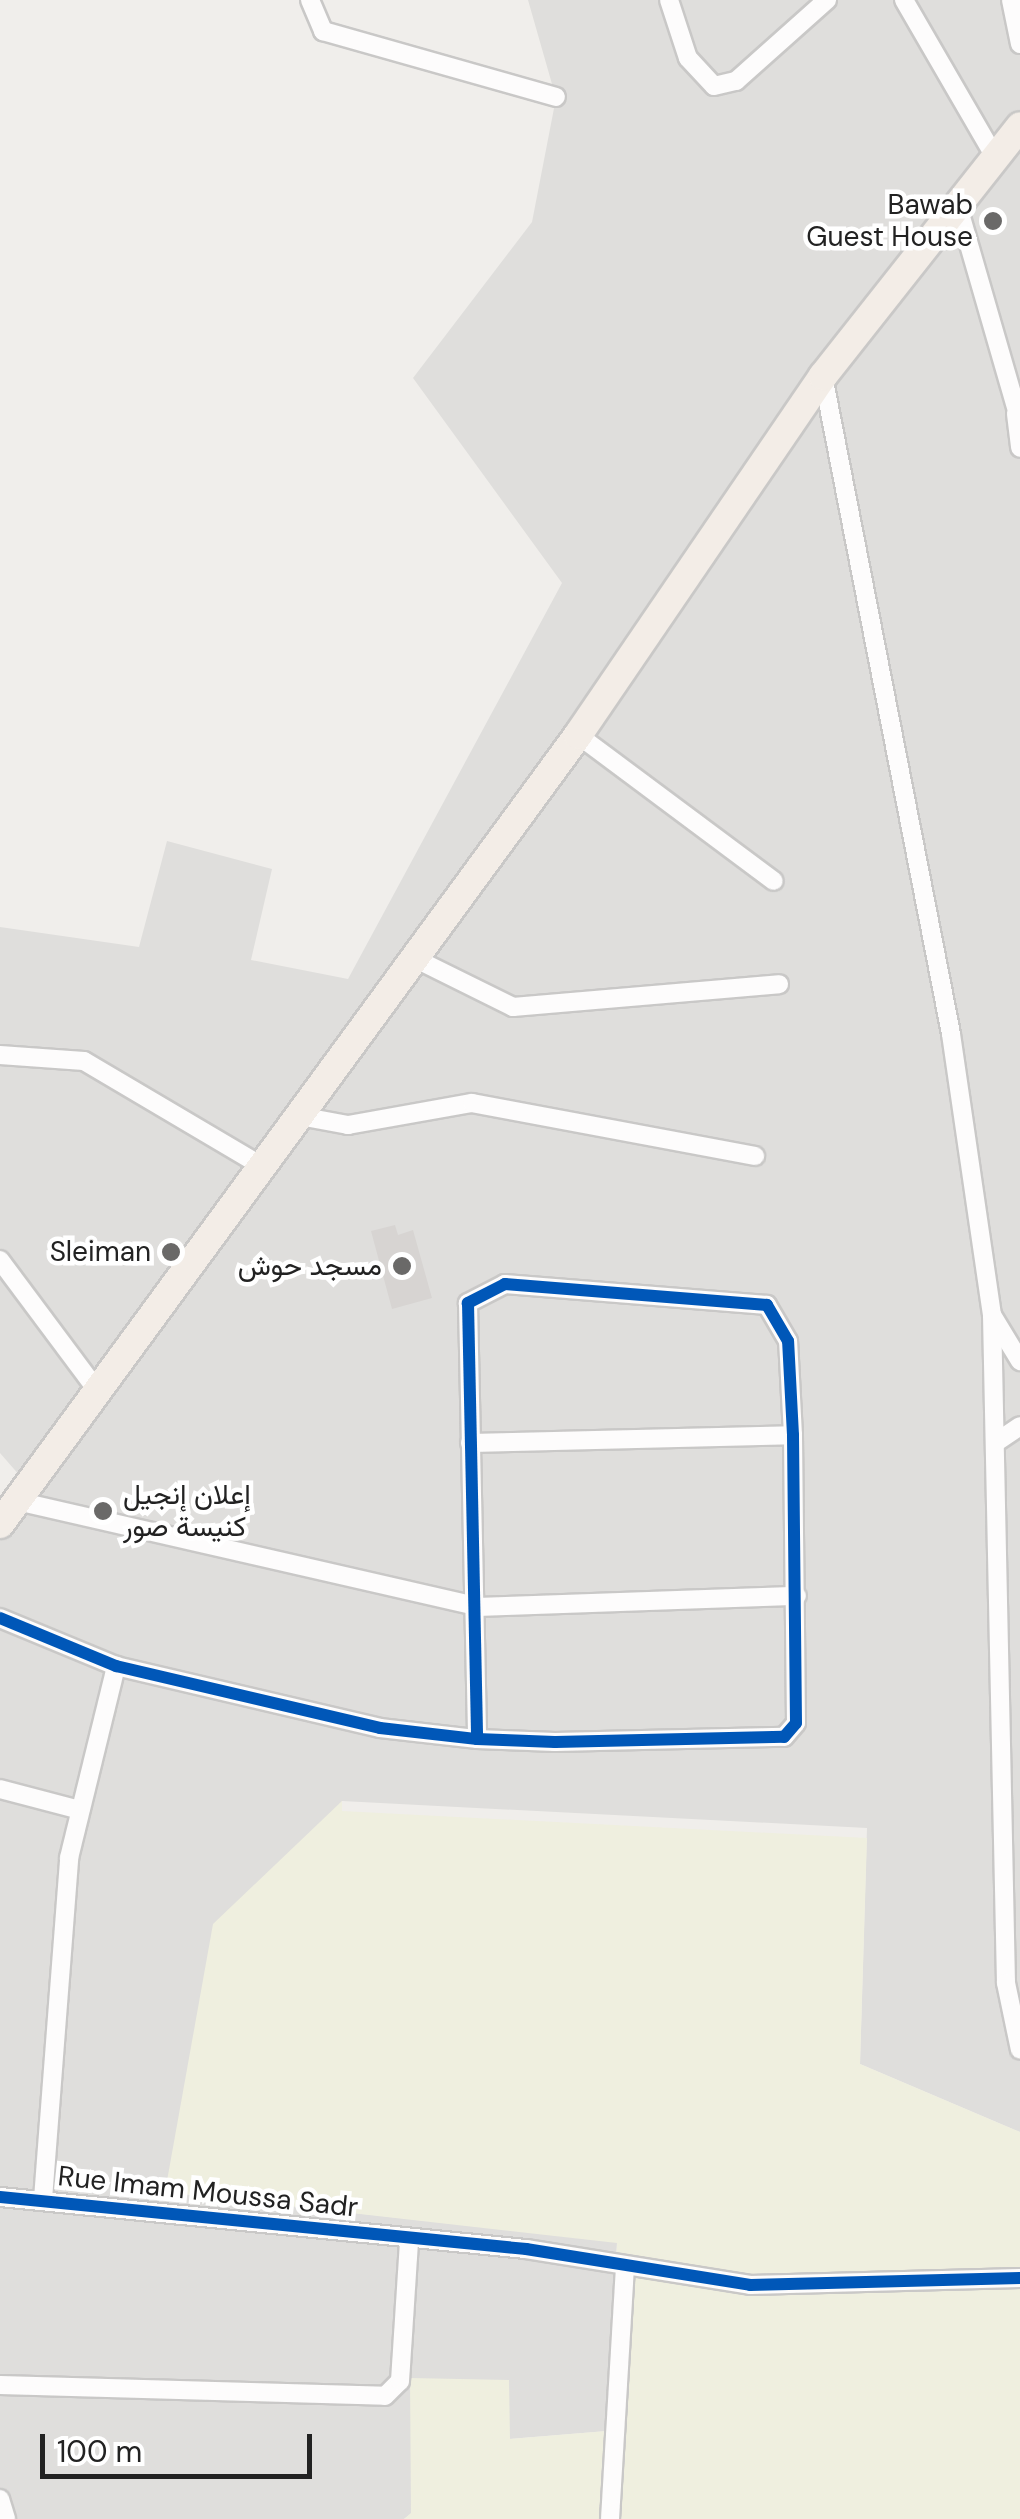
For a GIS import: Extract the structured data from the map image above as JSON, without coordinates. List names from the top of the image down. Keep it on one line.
{"streets":{"street":["Rue Imam Moussa Sadr"]},"places":["Bawab Guest House","Sleiman","مسجد حوش","إعلان إنجيل كنيسة صور"],"scale_bar":"100 m"}
